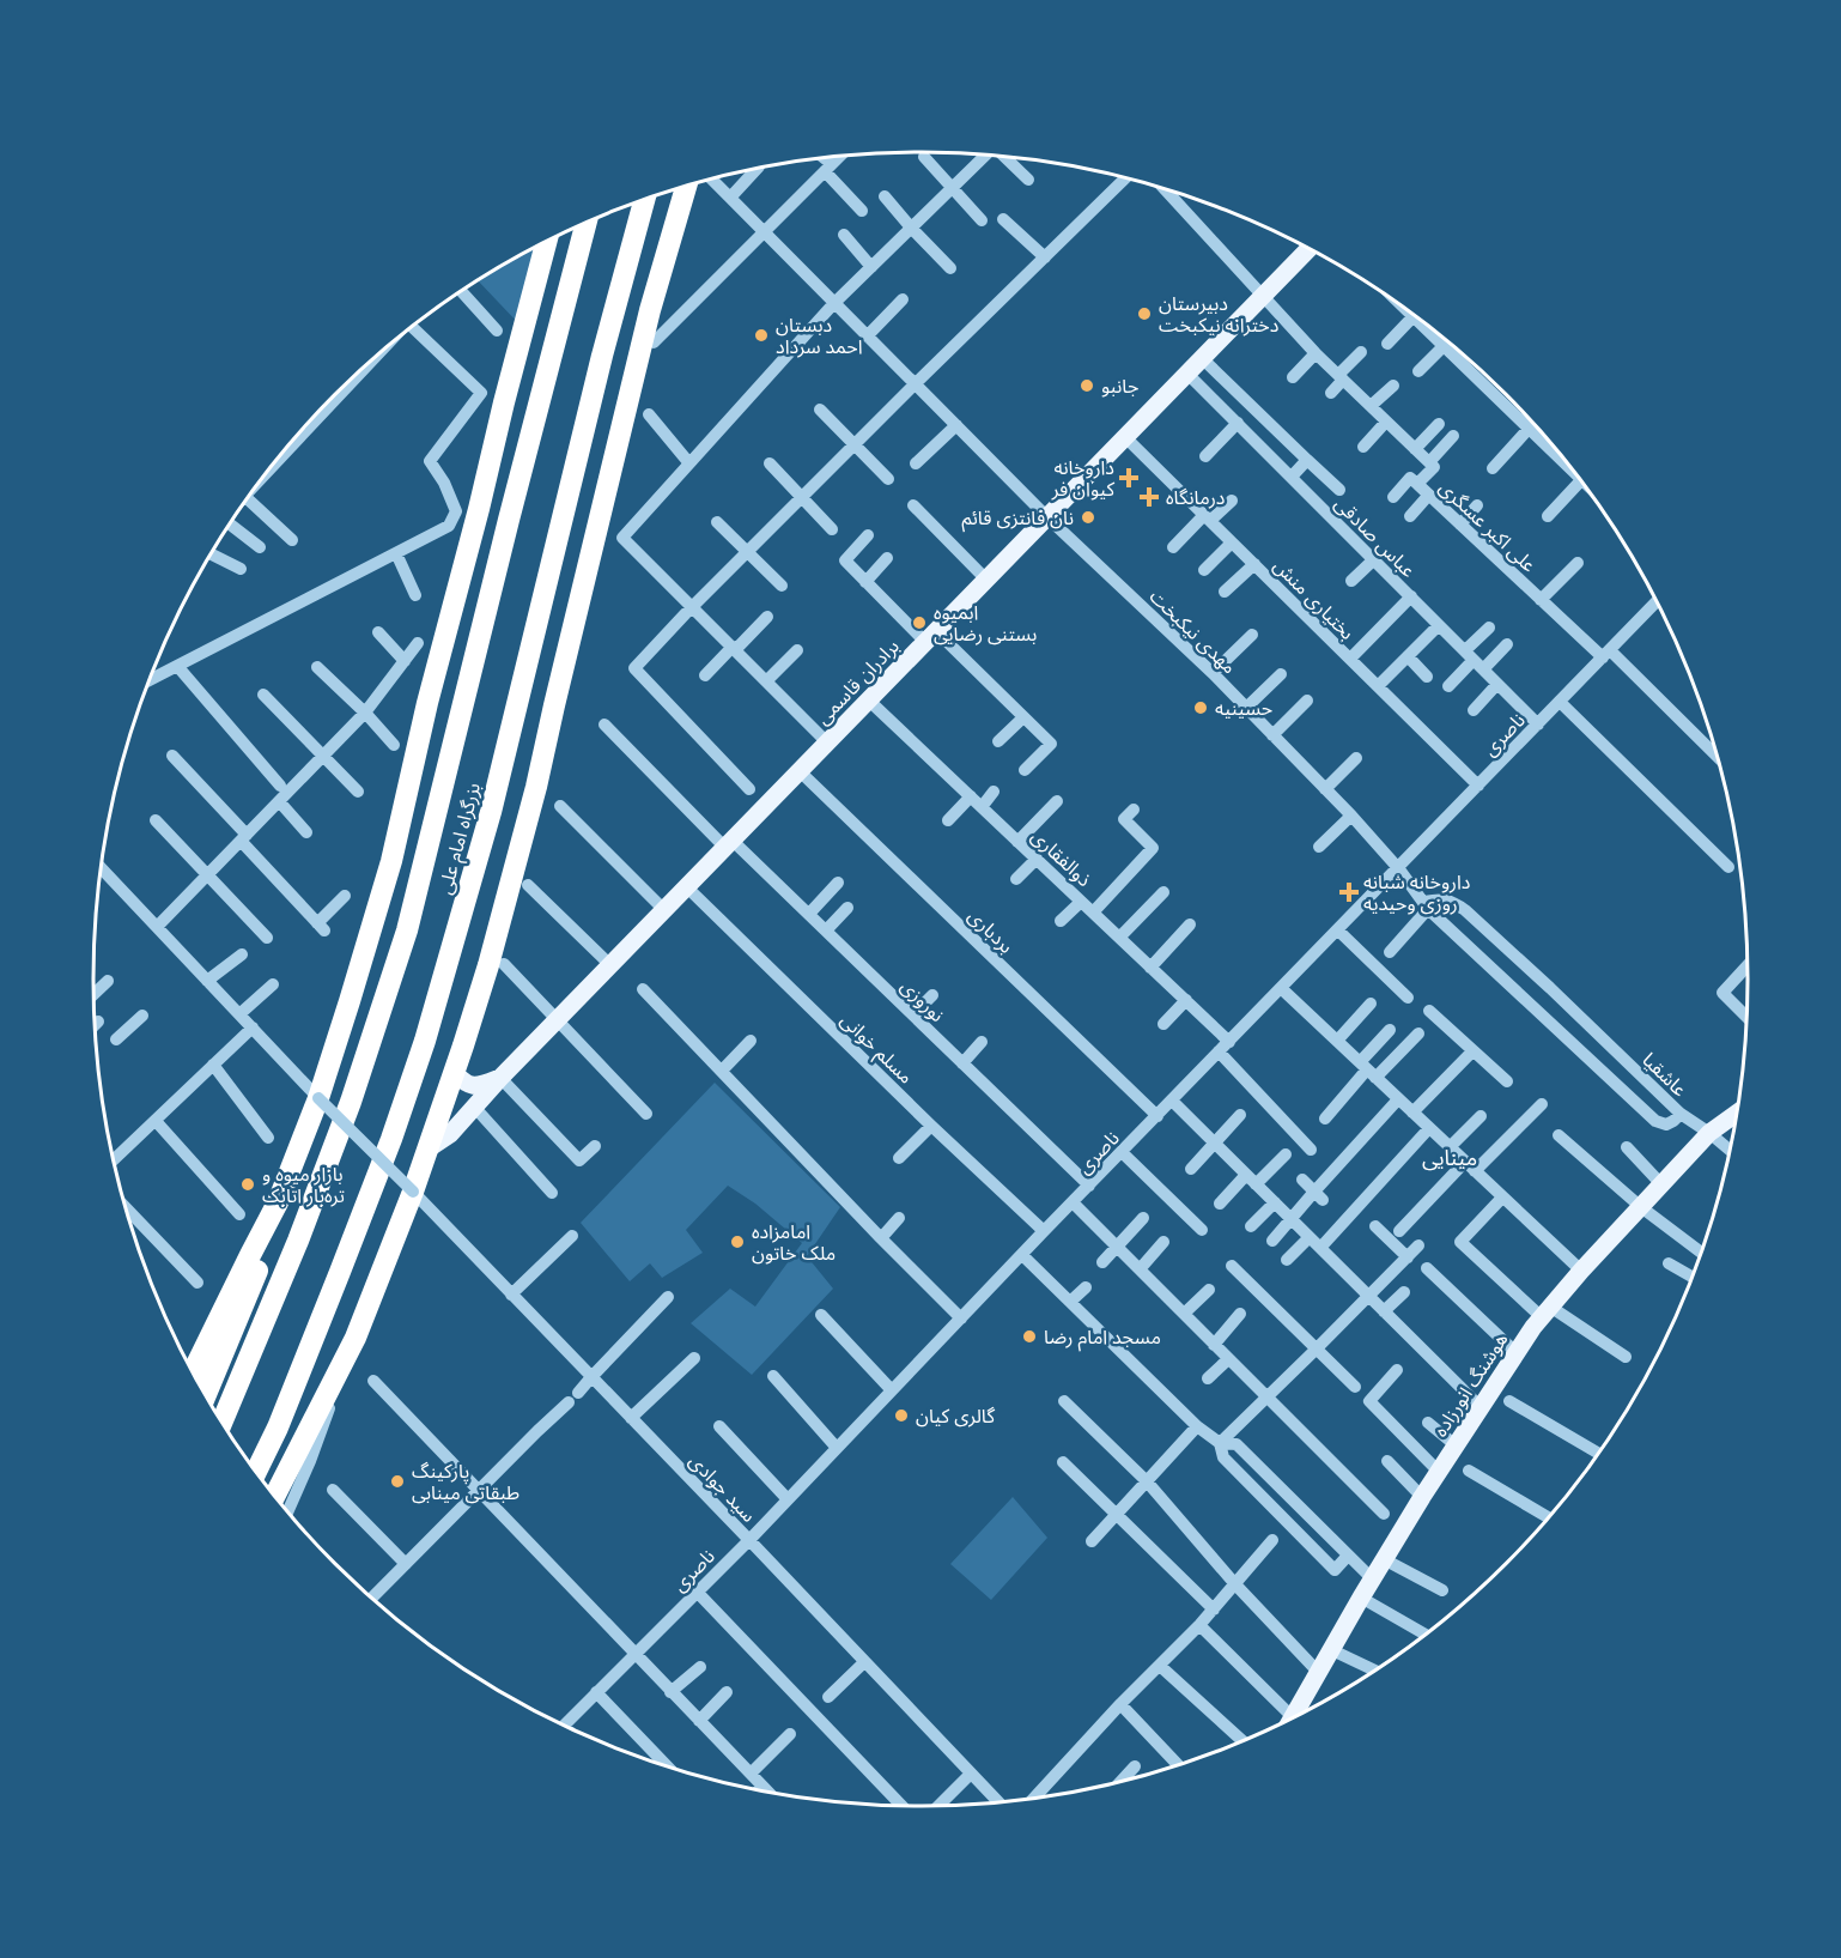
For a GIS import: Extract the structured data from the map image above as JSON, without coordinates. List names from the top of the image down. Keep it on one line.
{"streets":{"highway":["بزرگراه امام علی"],"main road":["برادران قاسمی","هوشنگ انورزاده"],"street":["علی اکبر عسگری","عباس صادقی","بختیاری منش","مهدی نیکبخت","ناصری","ذوالفقاری","بردباری","نوروزی","مسلم خوانی","عاشقیا","سید جوادی"]},"crossings":[["علی اکبر عسگری","برادران قاسمی"],["علی اکبر عسگری","ناصری"],["عباس صادقی","برادران قاسمی"],["عباس صادقی","ناصری"],["بختیاری منش","برادران قاسمی"],["بختیاری منش","ناصری"],["مهدی نیکبخت","برادران قاسمی"],["مهدی نیکبخت","ناصری"],["مهدی نیکبخت","عاشقیا"],["برادران قاسمی","ذوالفقاری"],["برادران قاسمی","بردباری"],["برادران قاسمی","نوروزی"],["برادران قاسمی","مسلم خوانی"],["ناصری","ذوالفقاری"],["ناصری","بردباری"],["ناصری","نوروزی"],["ناصری","مسلم خوانی"],["ناصری","عاشقیا"],["ناصری","سید جوادی"]],"districts":["مینایی"],"places":{"other":["دبیرستان دخترانه نیکبخت","دبستان احمد سرداد","جانبو","نان فانتزی قائم","ابمیوه بستنی رضایی","حسینیه","بازار میوه و تره‌بار اتابک","امامزاده ملک خاتون","مسجد امام رضا","گالری کیان","پارکینگ طبقاتی مینابی"],"health":["داروخانه کیوان فر","درمانگاه","داروخانه شبانه روزی وحیدیه"]}}
